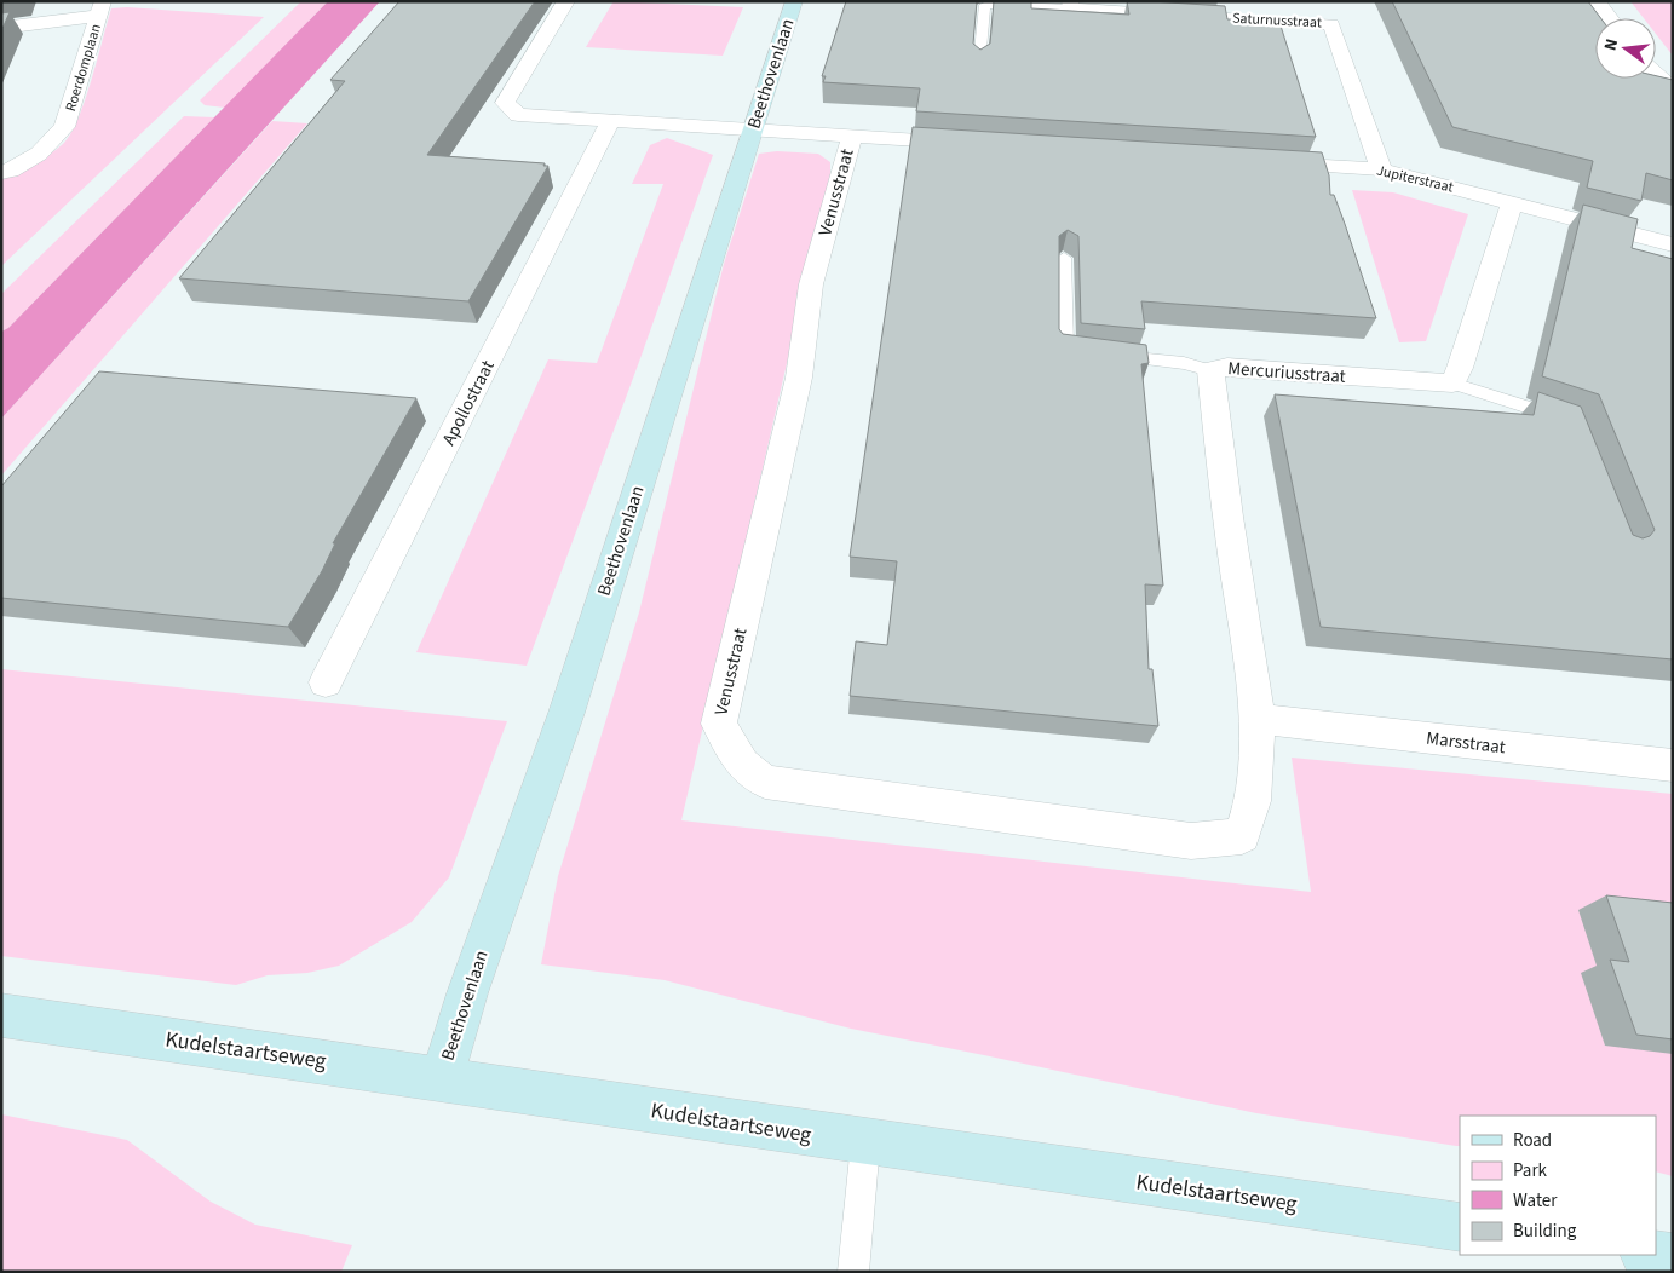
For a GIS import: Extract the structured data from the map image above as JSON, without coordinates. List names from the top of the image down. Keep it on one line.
{"streets":{"street":["Saturnusstraat","Roerdomplaan","Beethovenlaan","Jupiterstraat","Venusstraat","Mercuriusstraat","Apollostraat","Marsstraat","Kudelstaartseweg"]},"crossings":[["Saturnusstraat","Jupiterstraat"],["Beethovenlaan","Kudelstaartseweg"],["Venusstraat","Mercuriusstraat"],["Venusstraat","Marsstraat"],["Mercuriusstraat","Marsstraat"]],"legend":["Road","Park","Water","Building"],"north":"left"}
